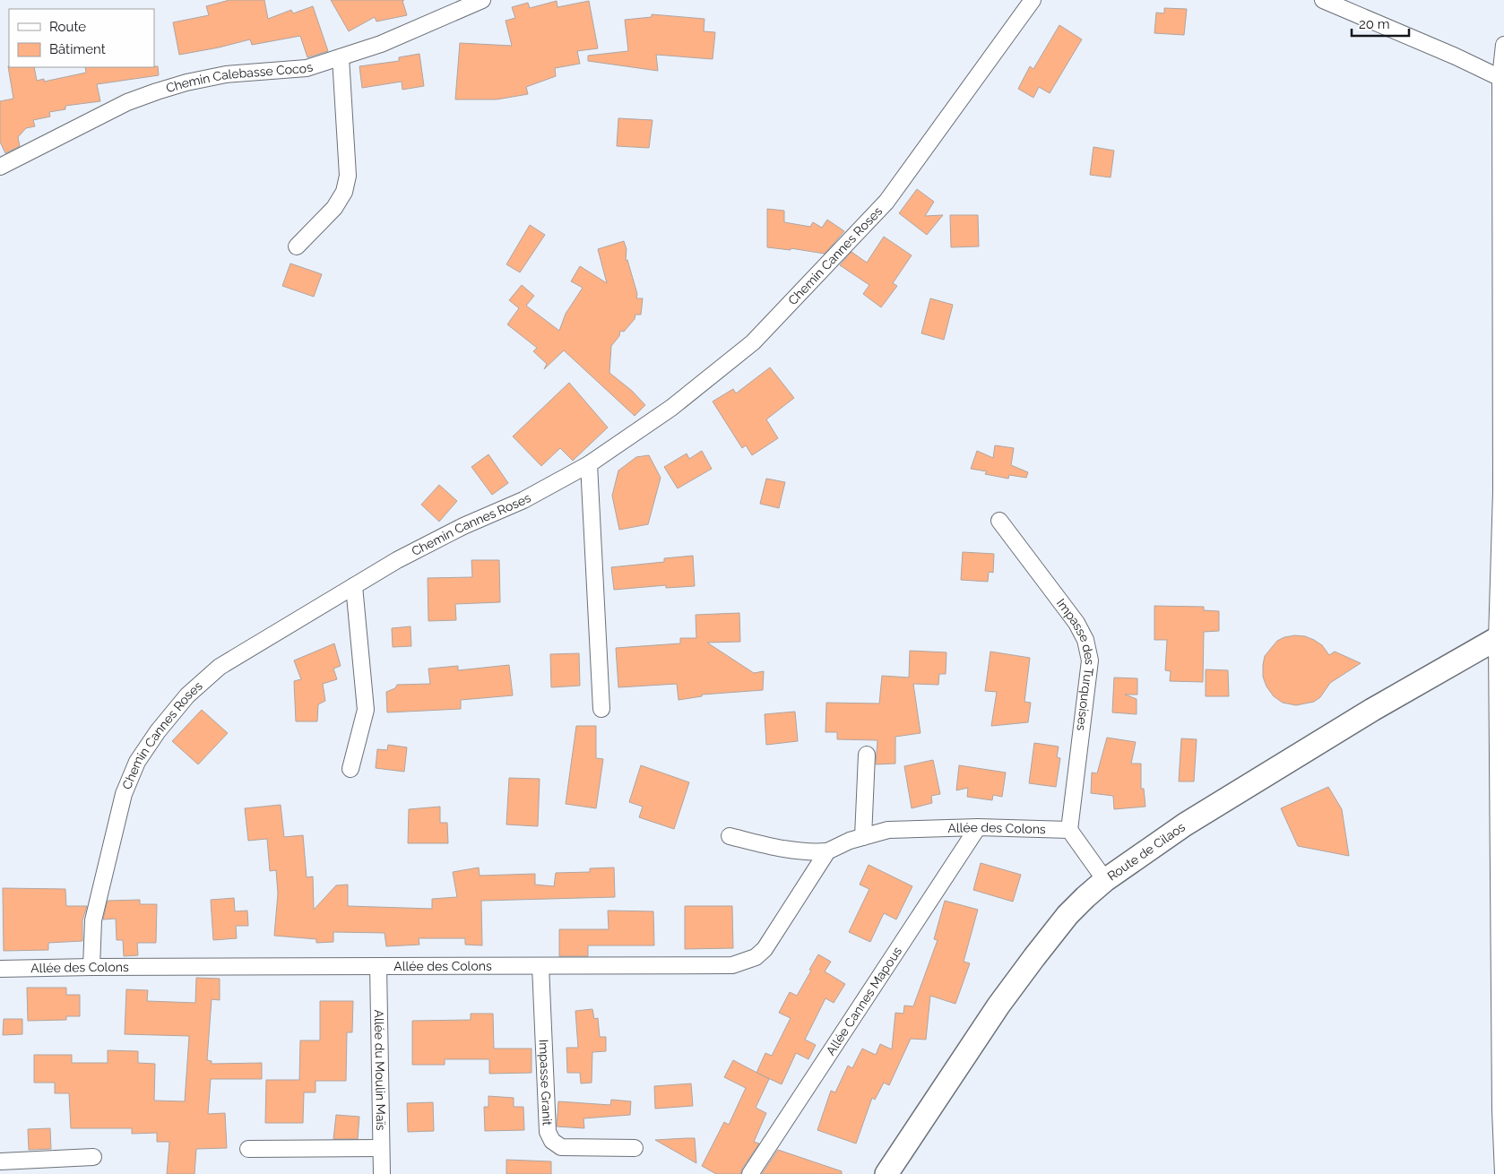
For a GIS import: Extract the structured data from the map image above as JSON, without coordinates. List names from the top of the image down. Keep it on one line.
{"streets":{"main road":["Route de Cilaos"],"street":["Chemin Calebasse Cocos","Chemin Cannes Roses","Impasse des Turquoises","Allée des Colons","Allée Cannes Mapous","Allée du Moulin Maïs","Impasse Granit"]},"crossings":[["Chemin Cannes Roses","Allée des Colons"],["Impasse des Turquoises","Allée des Colons"],["Allée des Colons","Allée Cannes Mapous"],["Allée des Colons","Allée du Moulin Maïs"],["Allée des Colons","Impasse Granit"]],"legend":["Route","Bâtiment"],"scale_bar":"20 m"}
